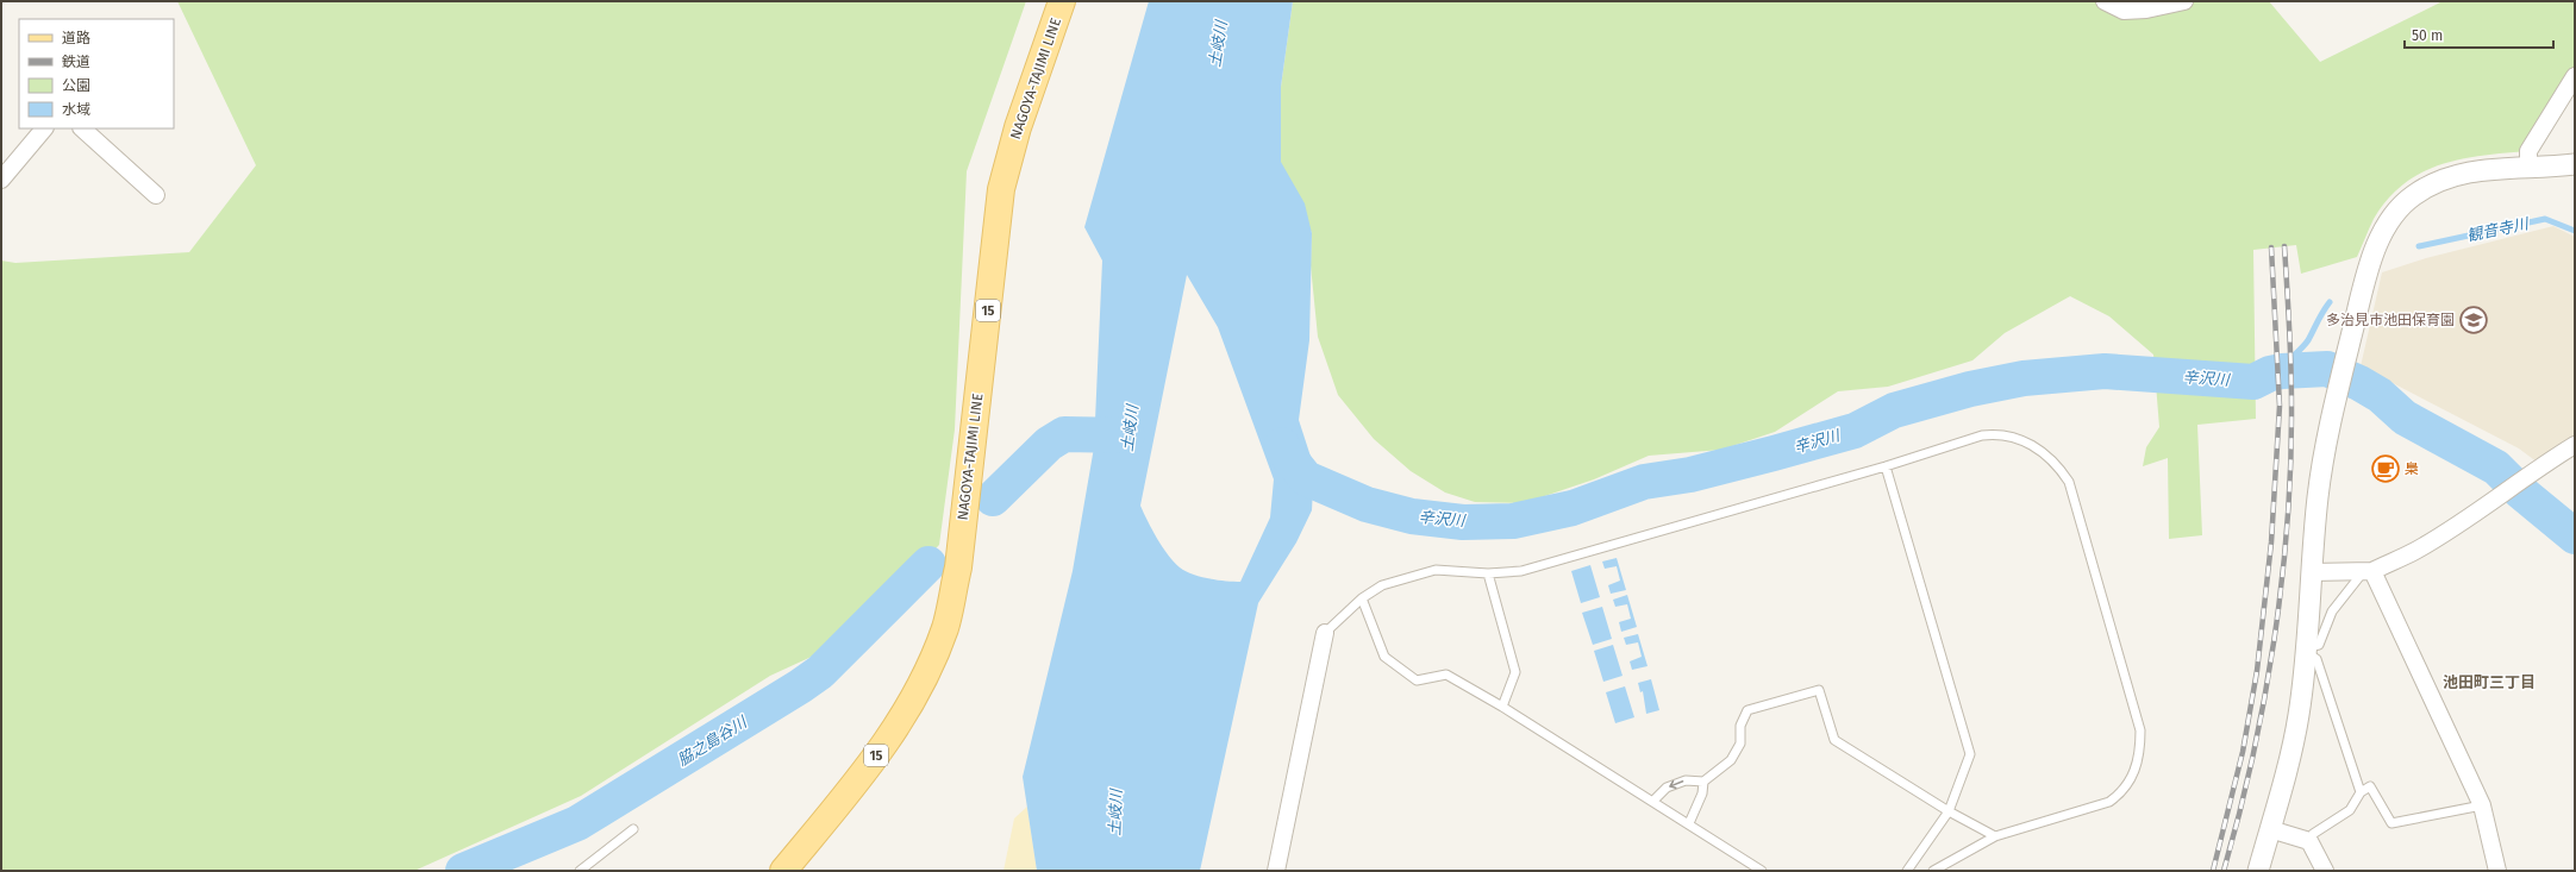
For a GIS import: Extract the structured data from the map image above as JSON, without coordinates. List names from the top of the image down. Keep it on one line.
{"streets":{"main road":["NAGOYA-TAJIMI LINE","15"]},"districts":["池田町三丁目"],"water":["土岐川","観音寺川","辛沢川","脇之島谷川"],"places":{"school or university":["多治見市池田保育園"],"cafe":["梟"]},"legend":["道路","鉄道","公園","水域"],"scale_bar":"50 m"}
